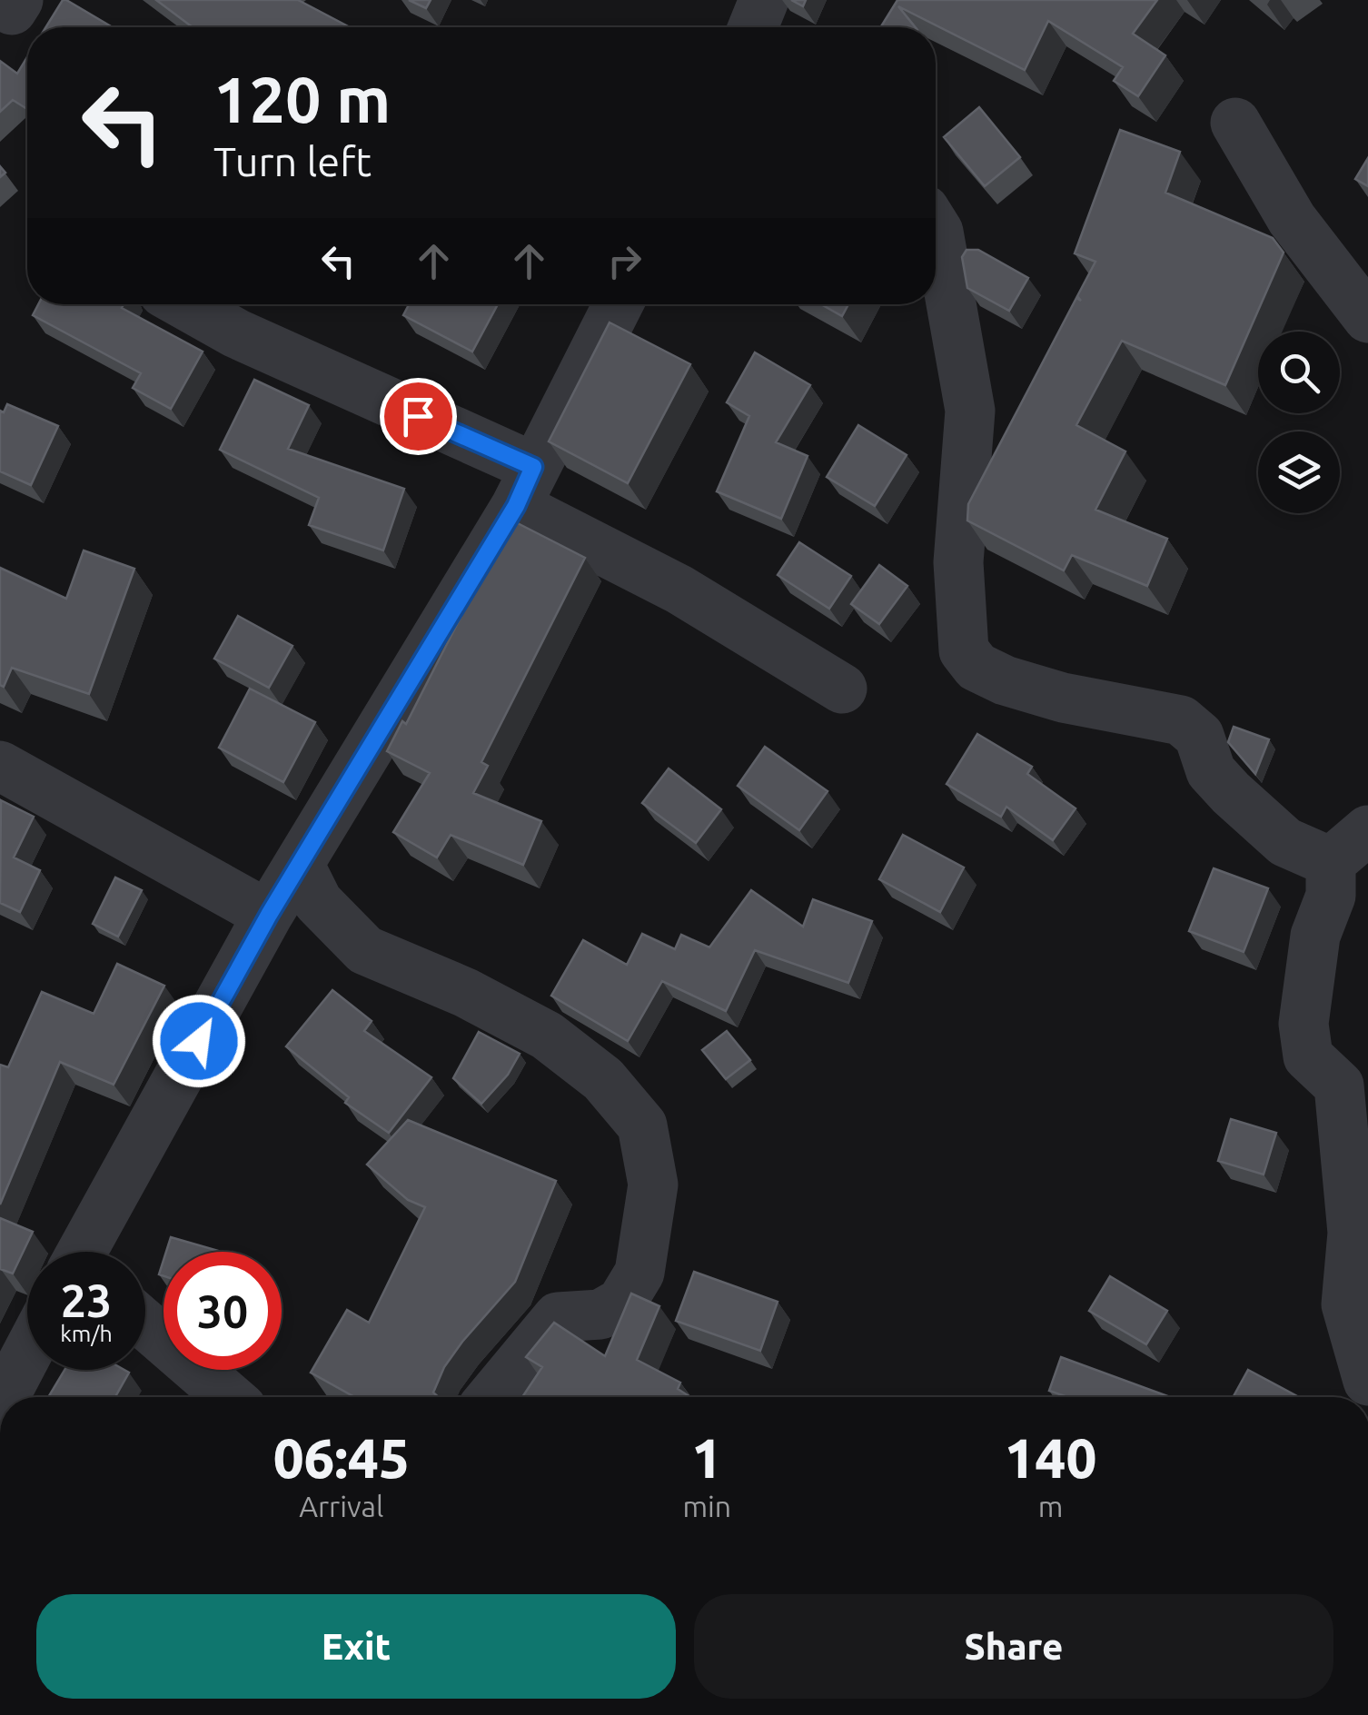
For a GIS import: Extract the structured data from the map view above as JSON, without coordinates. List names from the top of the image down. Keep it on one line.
{"page":{"turn":["120 m","Turn left"],"speed":"23 km/h","limit":"30","eta":["06:45","Arrival","1","min","140","m"],"buttons":["Exit","Share"]}}
